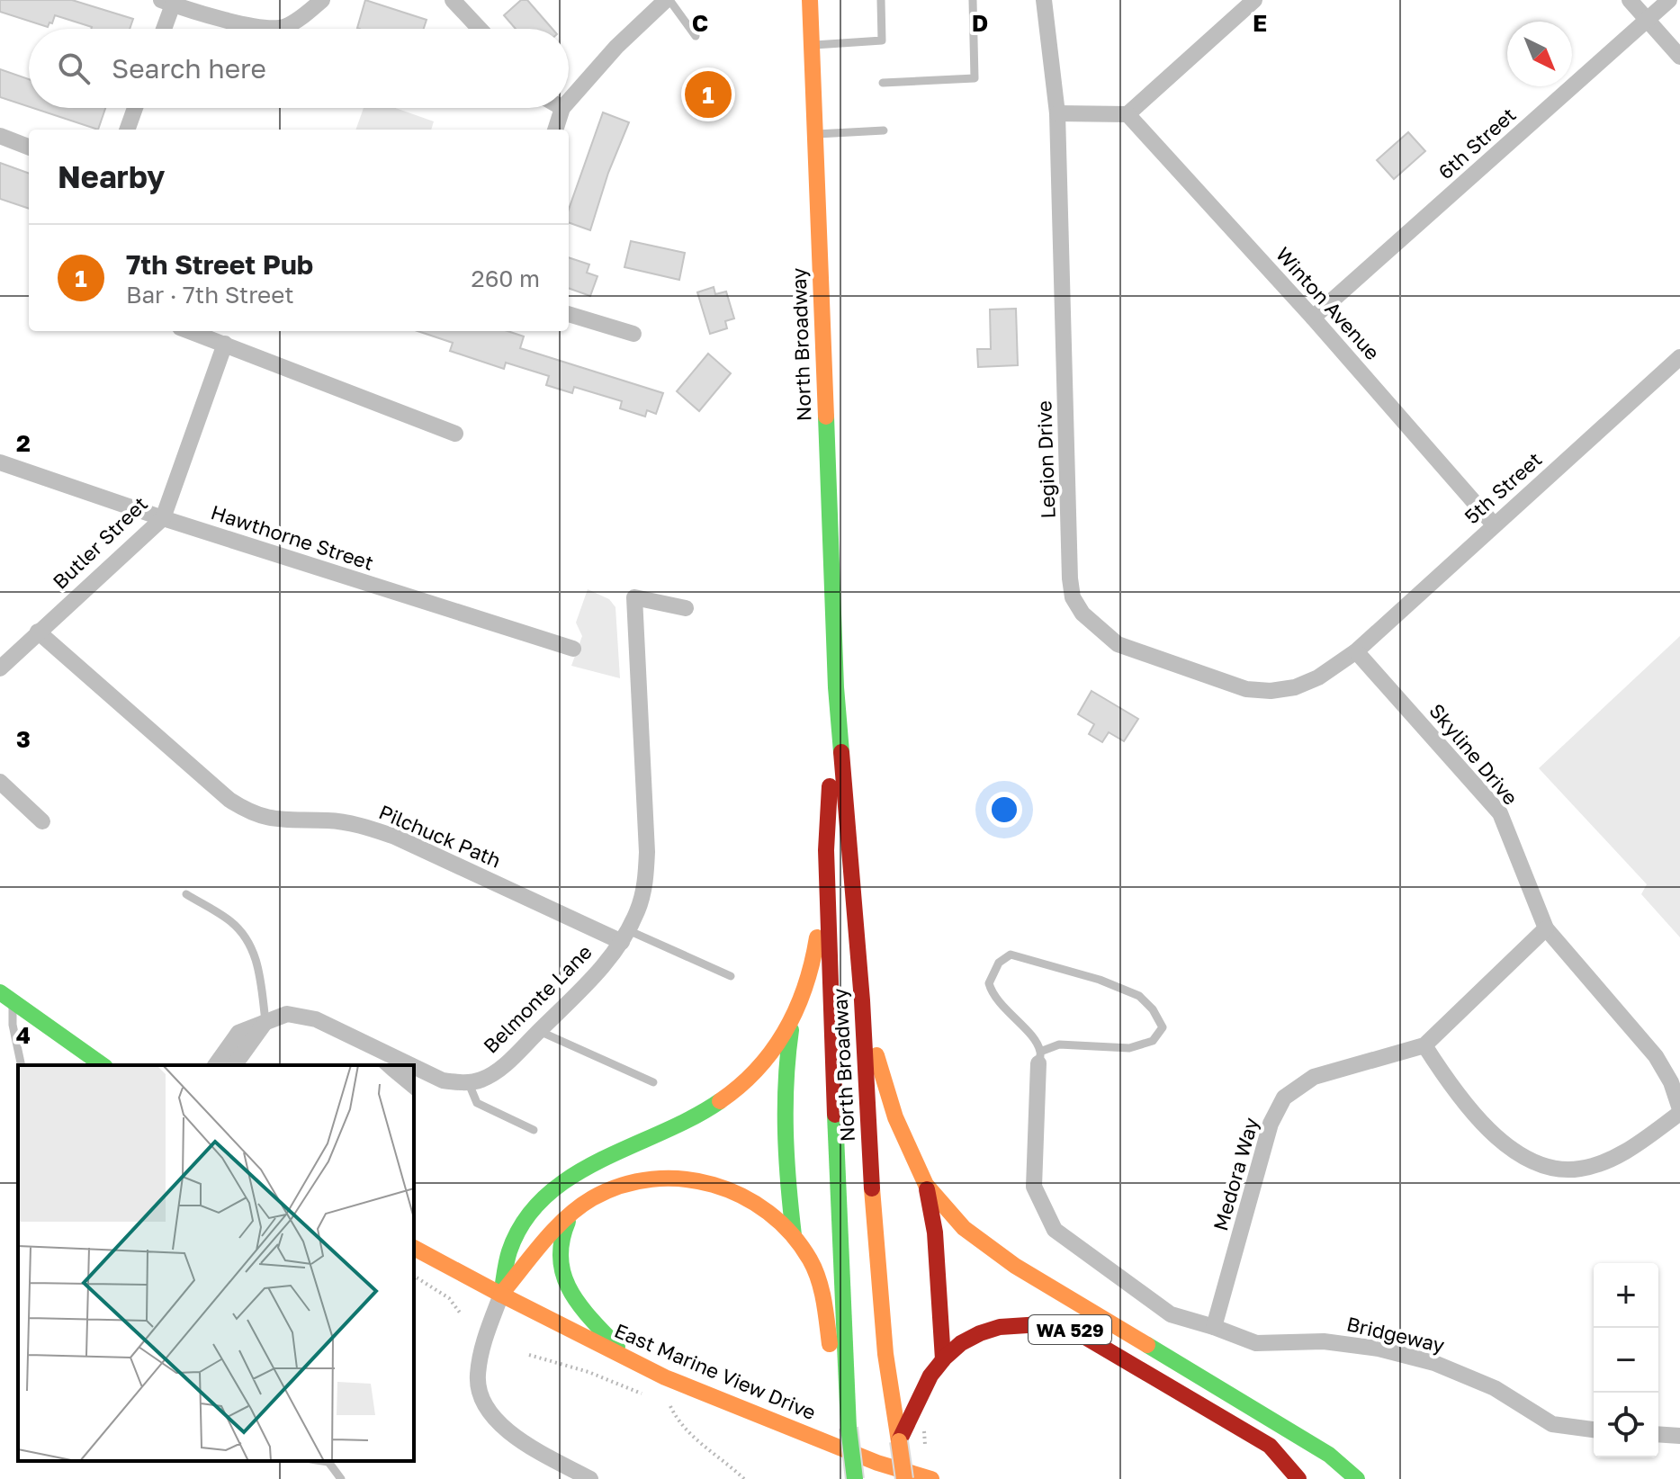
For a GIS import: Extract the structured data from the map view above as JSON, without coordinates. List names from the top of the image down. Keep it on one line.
{"streets":{"main road":["North Broadway","WA 529","East Marine View Drive"],"street":["6th Street","Winton Avenue","Legion Drive","5th Street","Hawthorne Street","Butler Street","Skyline Drive","Pilchuck Path","Belmonte Lane","Medora Way","Bridgeway"]},"crossings":[["6th Street","Winton Avenue"],["Winton Avenue","5th Street"],["North Broadway","WA 529"],["Legion Drive","5th Street"],["Legion Drive","Skyline Drive"],["5th Street","Skyline Drive"],["Hawthorne Street","Butler Street"],["Butler Street","Pilchuck Path"],["Skyline Drive","Medora Way"],["Pilchuck Path","Belmonte Lane"],["Medora Way","Bridgeway"]],"north":"bottom right","page":{"search":"Search here","pins":"1","heading":"Nearby","list":[{"mark":"1","name":"7th Street Pub","note":"Bar · 7th Street","value":"260 m"}],"map_buttons":["+","−"]},"grid":{"columns":["C","D","E"],"rows":["2","3","4"]}}
